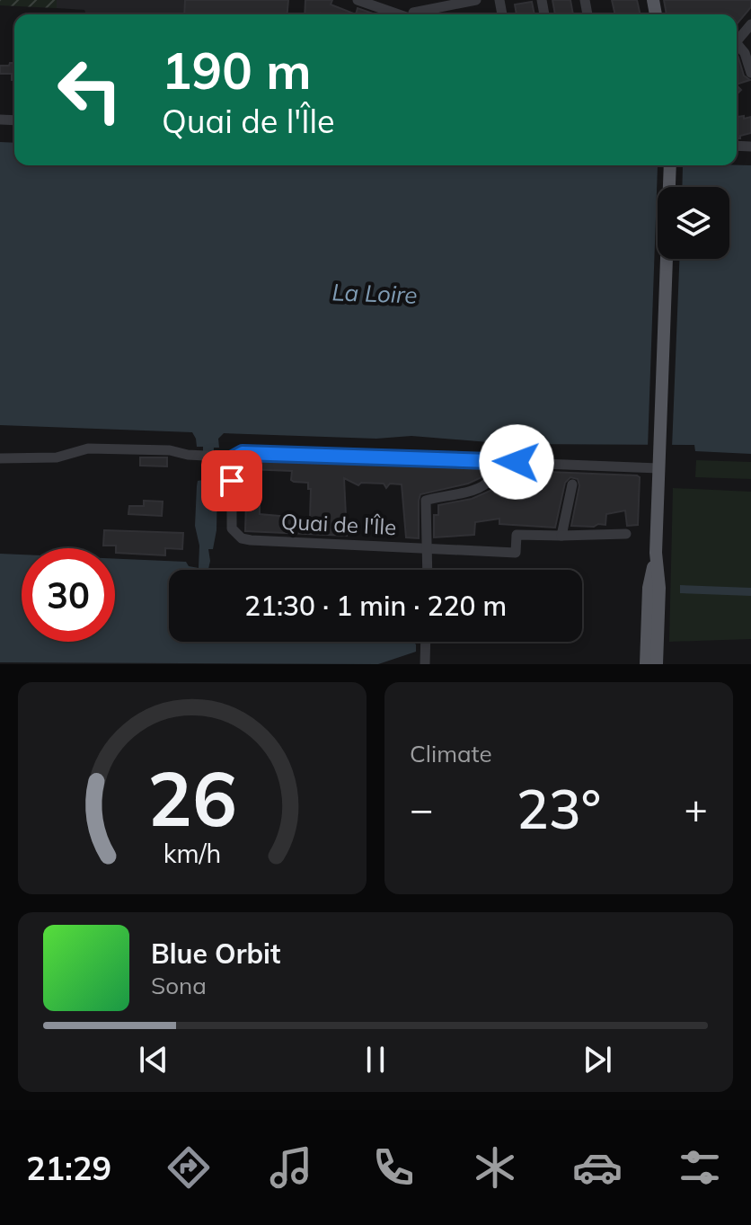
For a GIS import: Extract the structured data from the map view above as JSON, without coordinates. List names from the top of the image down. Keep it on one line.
{"streets":{"street":["Quai de l'Île"]},"water":["La Loire"],"page":{"turn":["190 m","Quai de l'Île"],"limit":"30","trip":"21:30 · 1 min · 220 m","tile":"Climate","heat":["−","23°","+"],"song":["Blue Orbit","Sona"],"tabs":"21:29","gauge":["26","km/h"]}}
